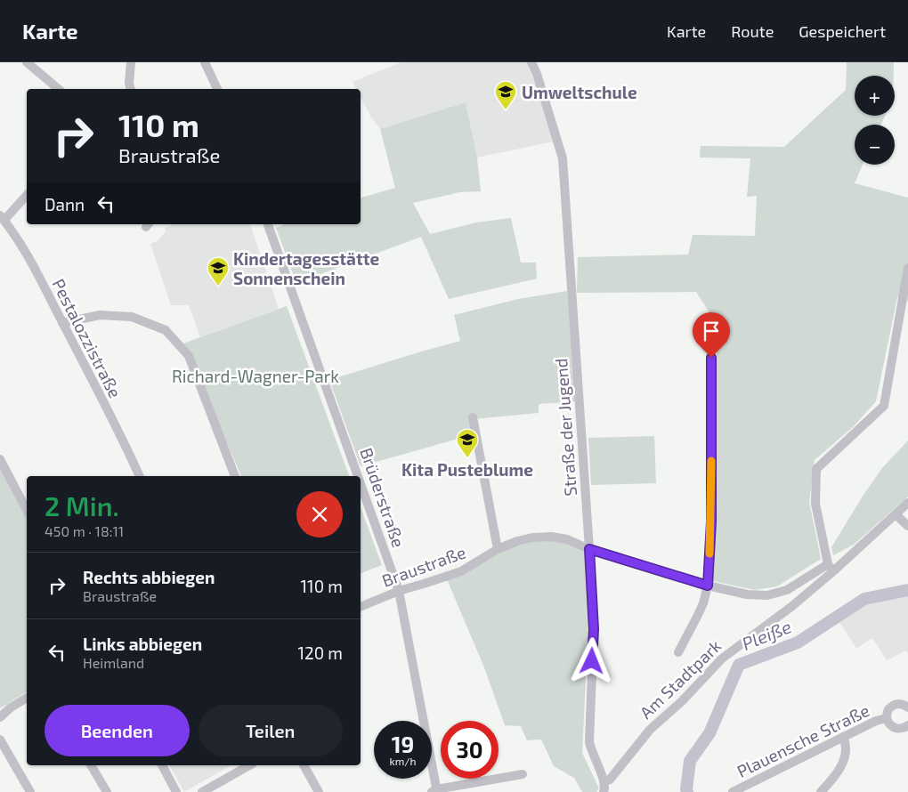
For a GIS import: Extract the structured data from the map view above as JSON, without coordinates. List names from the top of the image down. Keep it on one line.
{"streets":{"street":["Pestalozzistraße","Straße der Jugend","Brüderstraße","Braustraße","Am Stadtpark","Plauensche Straße"]},"crossings":[["Straße der Jugend","Braustraße"],["Straße der Jugend","Am Stadtpark"],["Brüderstraße","Braustraße"],["Braustraße","Am Stadtpark"]],"water":["Pleiße"],"parks":["Richard-Wagner-Park"],"places":{"school or university":["Umweltschule","Kindertagesstätte Sonnenschein","Kita Pusteblume"]},"page":{"header":"Karte","nav":["Karte","Route","Gespeichert"],"map_buttons":["+","−"],"turn":["110 m","Braustraße"],"then":"Dann","heading":["2 Min.","450 m · 18:11"],"list":[{"name":"Rechts abbiegen","note":"Braustraße","value":"110 m"},{"name":"Links abbiegen","note":"Heimland","value":"120 m"}],"buttons":["Beenden","Teilen"],"speed":"19 km/h","limit":"30"}}
